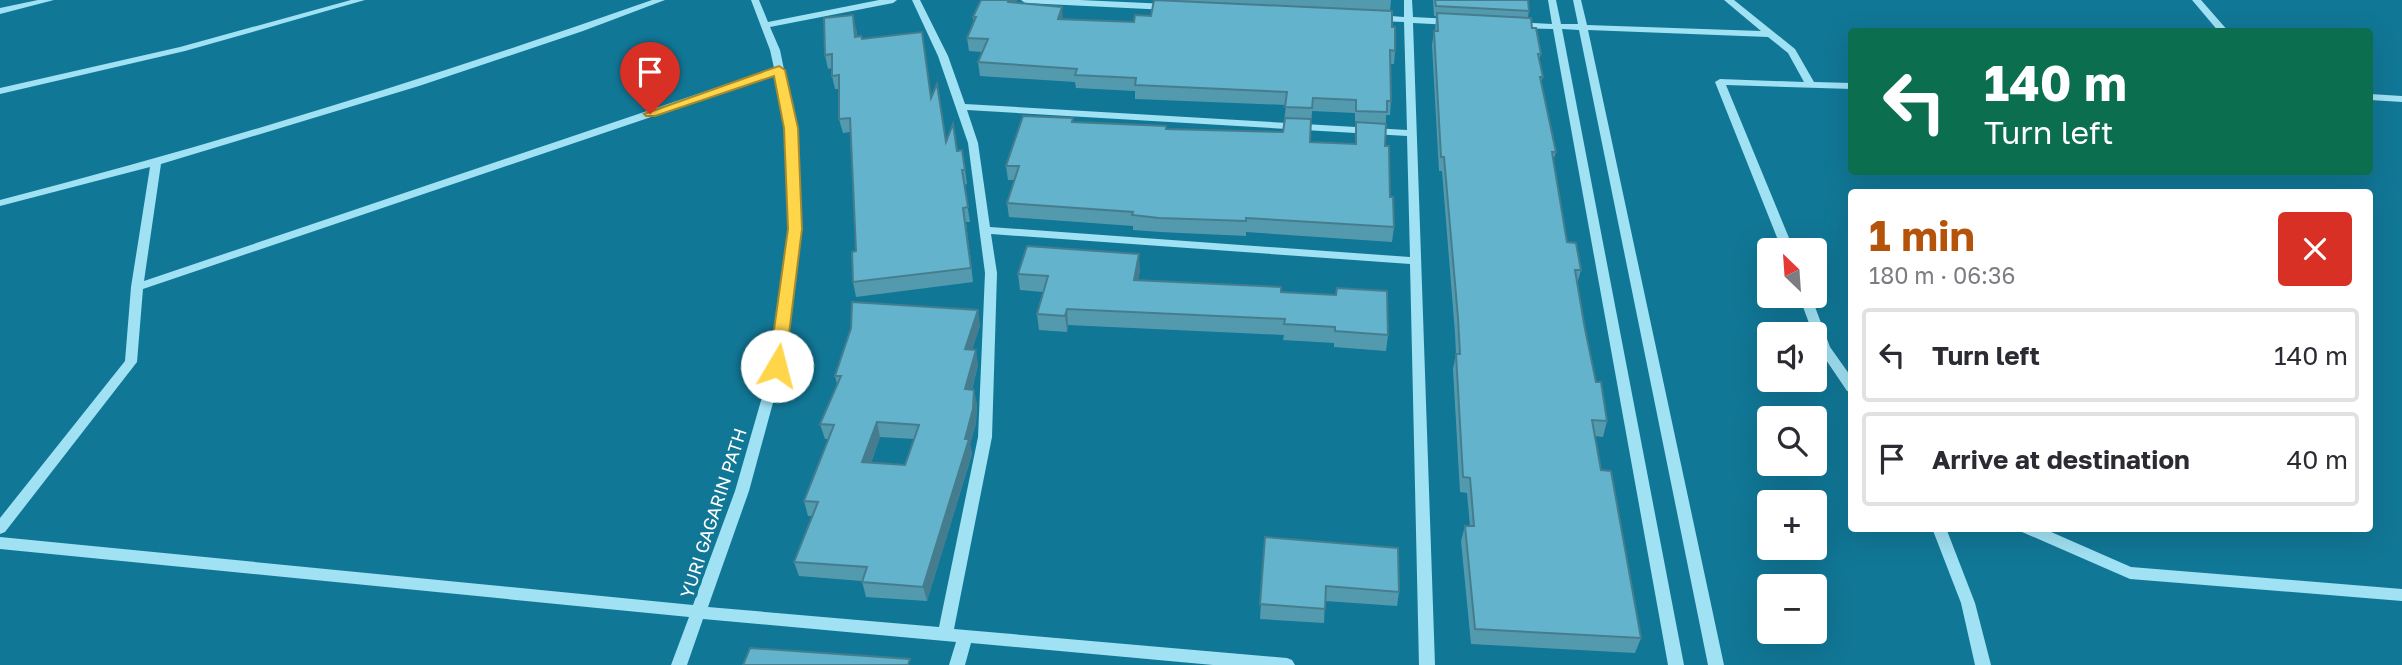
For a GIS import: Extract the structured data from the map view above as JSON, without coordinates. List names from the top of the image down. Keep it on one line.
{"streets":{"street":["YURI GAGARIN PATH"]},"north":"top left","page":{"turn":["140 m","Turn left"],"heading":["1 min","180 m · 06:36"],"map_buttons":["+","−"],"list":[{"name":"Turn left","value":"140 m"},{"name":"Arrive at destination","value":"40 m"}]}}
